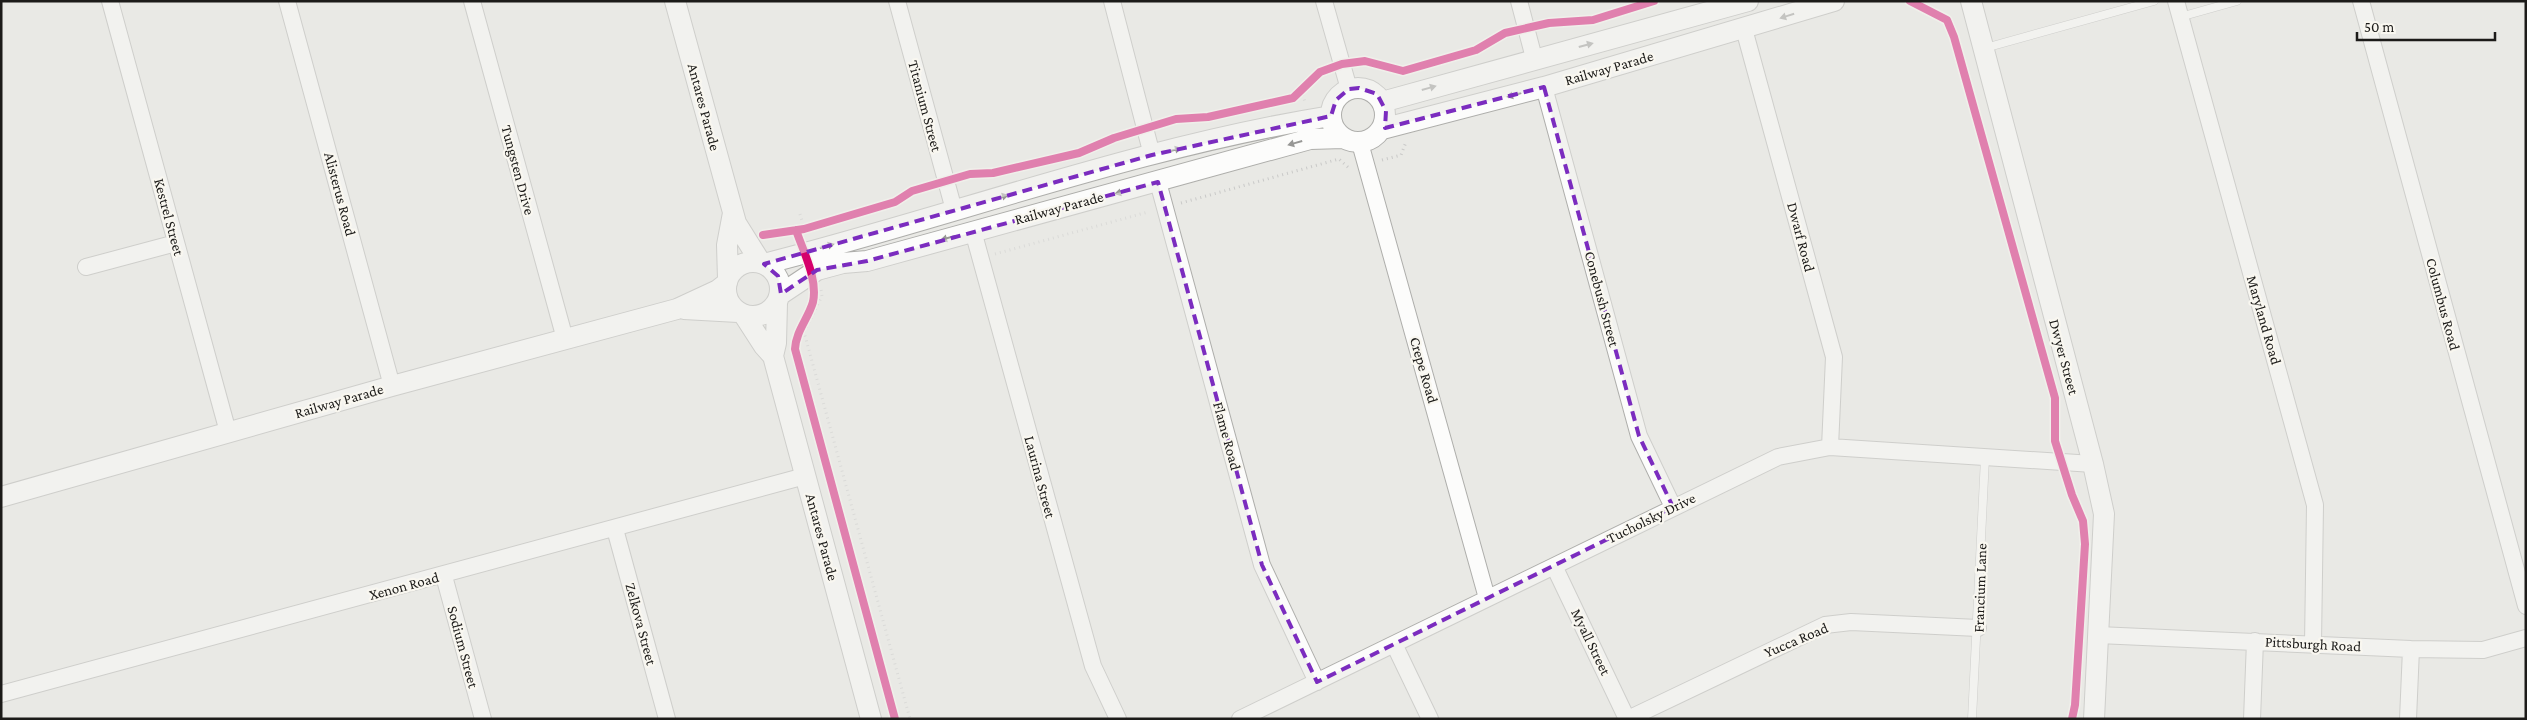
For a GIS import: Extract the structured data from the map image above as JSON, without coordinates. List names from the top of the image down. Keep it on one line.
{"streets":{"street":["Railway Parade","Titanium Street","Antares Parade","Tungsten Drive","Alisterus Road","Kestrel Street","Dwarf Road","Conebush Street","Columbus Road","Maryland Road","Dwyer Street","Crepe Road","Flame Road","Laurina Street","Tucholsky Drive","Xenon Road","Zelkova Street","Yucca Road","Myall Street","Pittsburgh Road","Sodium Street"],"lane":["Francium Lane"]},"crossings":[["Railway Parade","Titanium Street"],["Railway Parade","Antares Parade"],["Railway Parade","Tungsten Drive"],["Railway Parade","Alisterus Road"],["Railway Parade","Kestrel Street"],["Railway Parade","Dwarf Road"],["Railway Parade","Conebush Street"],["Railway Parade","Crepe Road"],["Railway Parade","Flame Road"],["Railway Parade","Laurina Street"],["Antares Parade","Xenon Road"],["Dwarf Road","Tucholsky Drive"],["Conebush Street","Tucholsky Drive"],["Maryland Road","Pittsburgh Road"],["Dwyer Street","Tucholsky Drive"],["Dwyer Street","Pittsburgh Road"],["Crepe Road","Tucholsky Drive"],["Flame Road","Tucholsky Drive"],["Tucholsky Drive","Francium Lane"],["Tucholsky Drive","Myall Street"],["Xenon Road","Zelkova Street"],["Xenon Road","Sodium Street"],["Francium Lane","Yucca Road"],["Yucca Road","Myall Street"]],"scale_bar":"50 m"}
